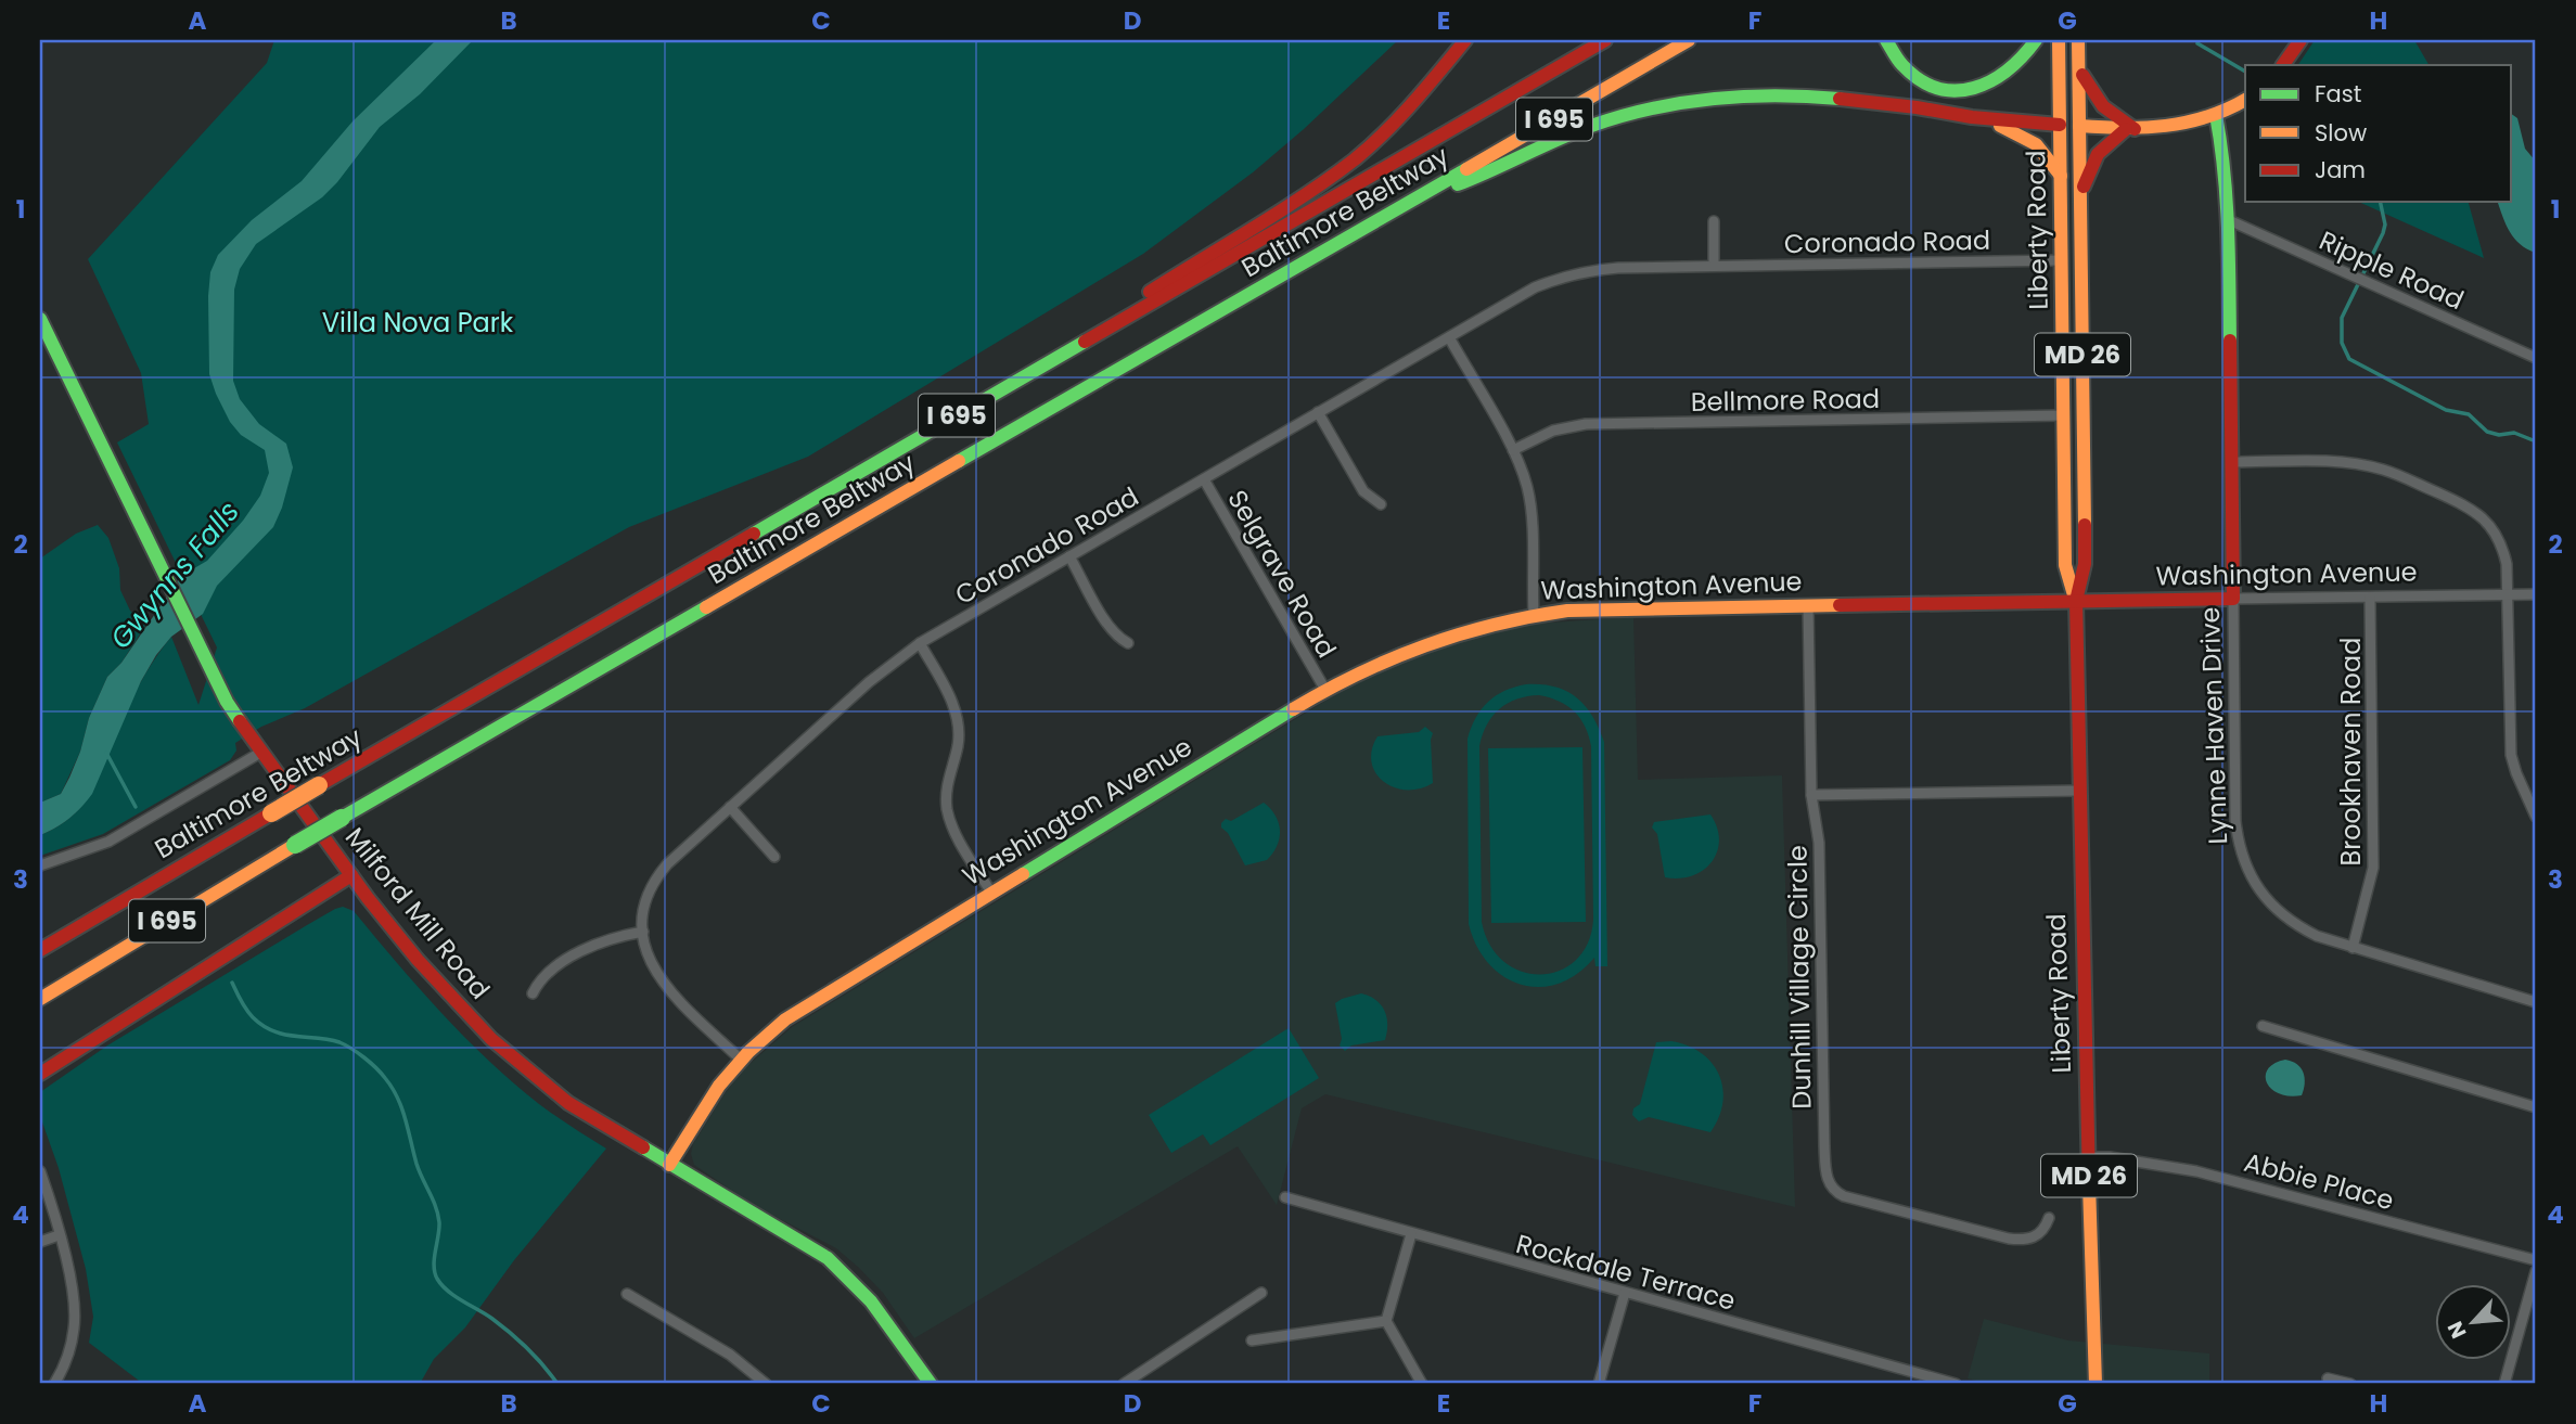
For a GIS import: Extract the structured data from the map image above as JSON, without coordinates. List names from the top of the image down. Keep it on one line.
{"streets":{"main road":["I 695","Baltimore Beltway","Liberty Road","MD 26","Washington Avenue","Lynne Haven Drive","Milford Mill Road"],"street":["Coronado Road","Ripple Road","Bellmore Road","Selgrave Road","Brookhaven Road","Dunhill Village Circle","Abbie Place","Rockdale Terrace"]},"crossings":[["Liberty Road","Coronado Road"],["Liberty Road","Bellmore Road"],["Liberty Road","Washington Avenue"],["Liberty Road","Abbie Place"],["Coronado Road","Selgrave Road"],["Coronado Road","Washington Avenue"],["Ripple Road","Lynne Haven Drive"],["Selgrave Road","Washington Avenue"],["Washington Avenue","Lynne Haven Drive"],["Washington Avenue","Brookhaven Road"],["Washington Avenue","Milford Mill Road"],["Lynne Haven Drive","Brookhaven Road"]],"water":["Gwynns Falls"],"parks":["Villa Nova Park"],"legend":["Fast","Slow","Jam"],"north":"bottom left","grid":{"columns":["A","B","C","D","E","F","G","H"],"rows":["1","2","3","4"]}}
